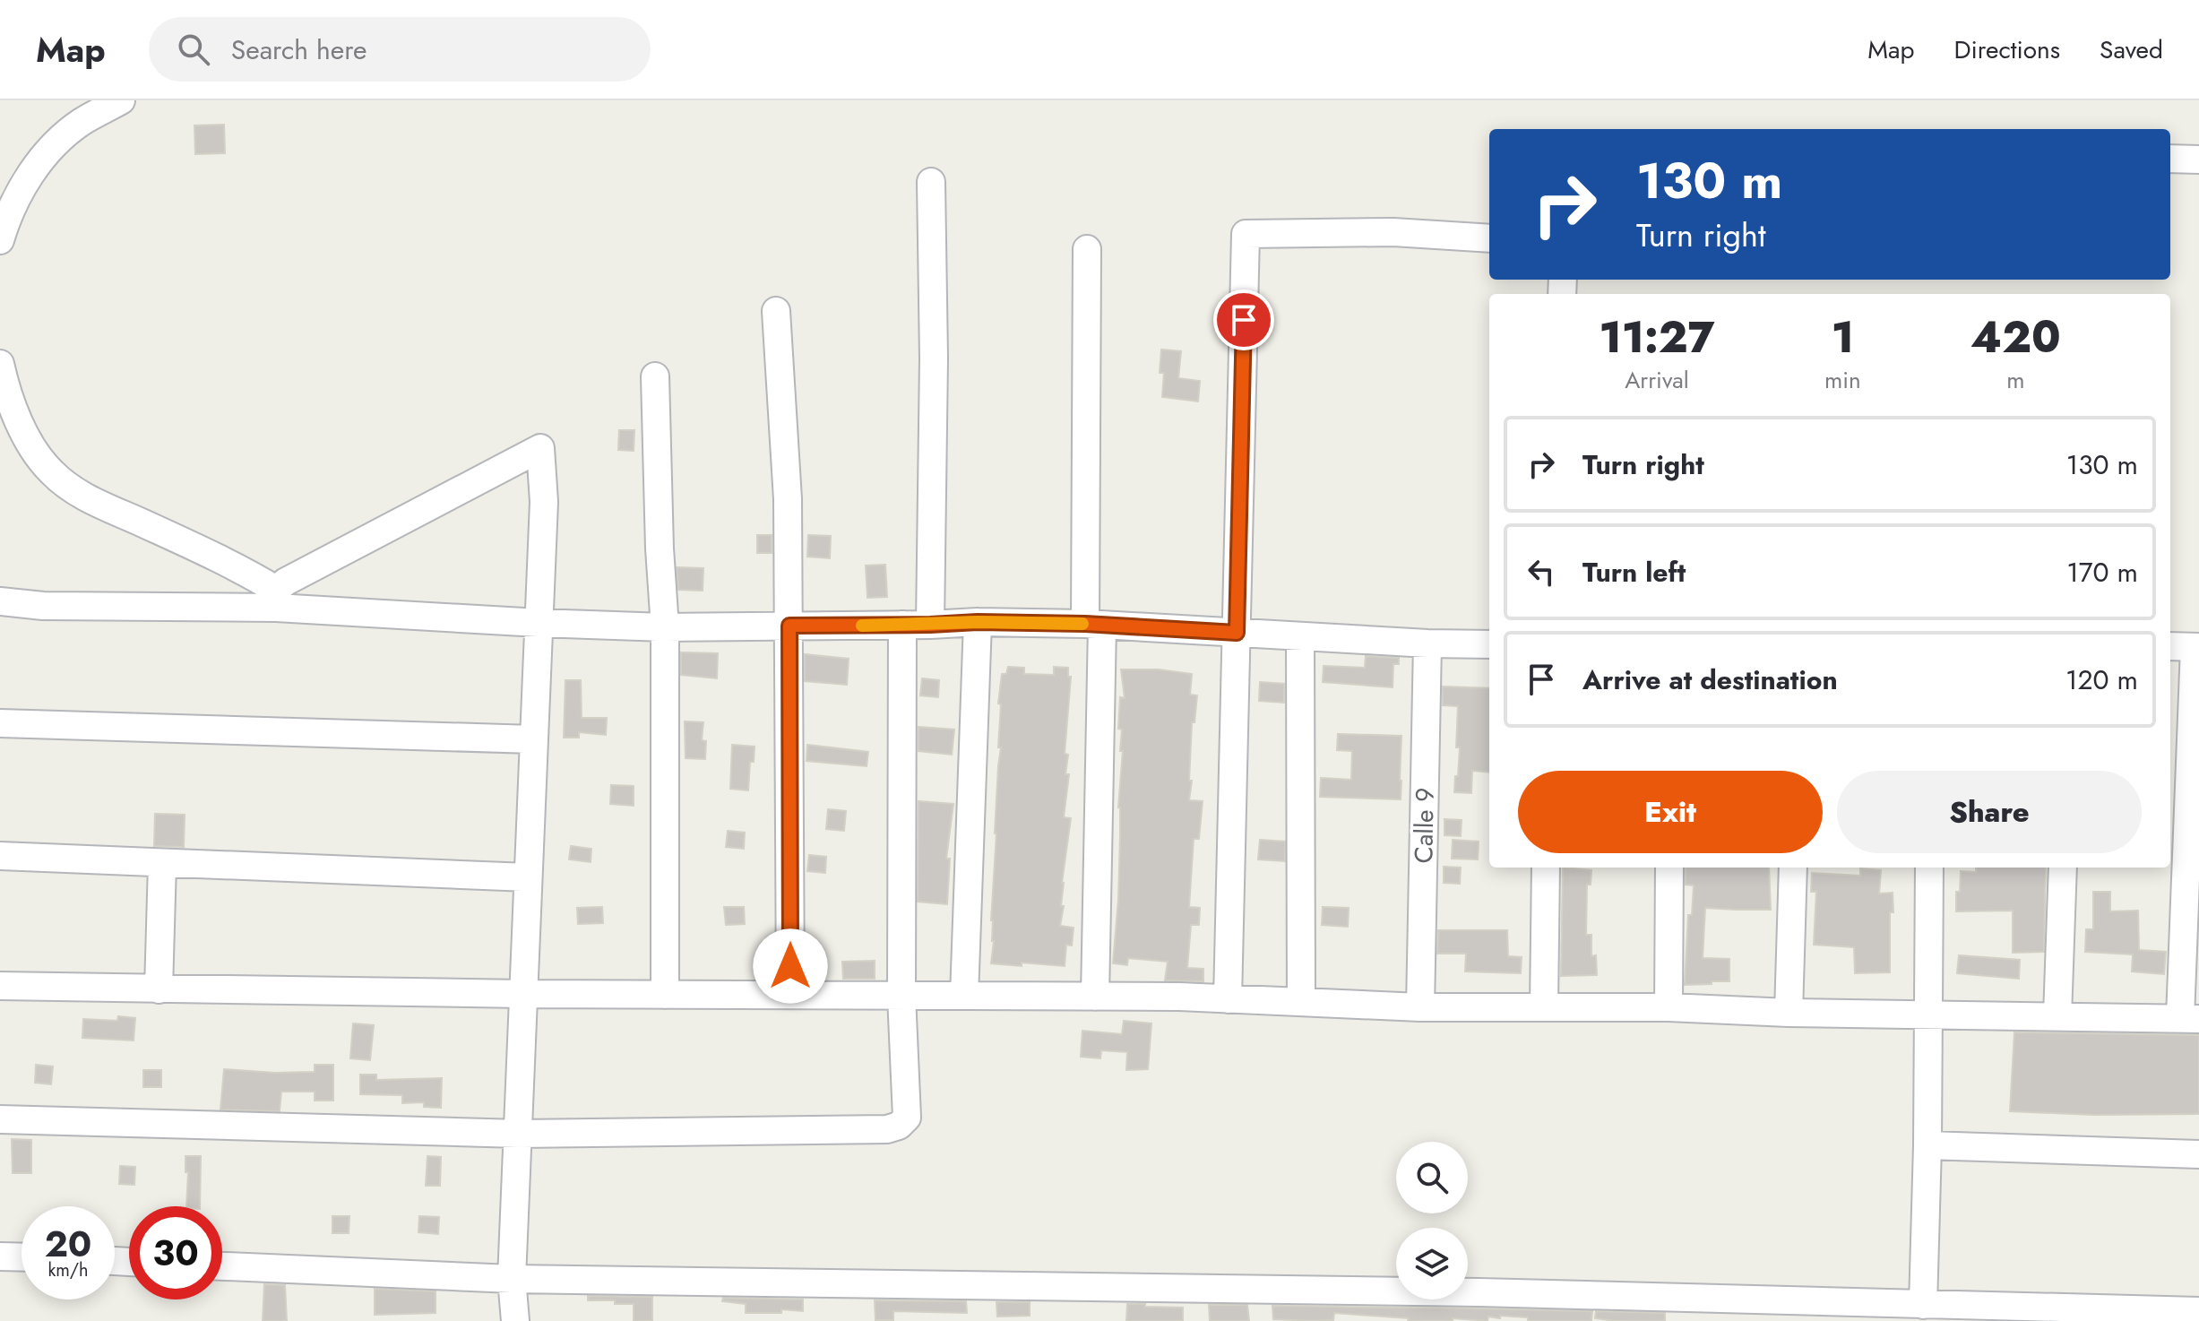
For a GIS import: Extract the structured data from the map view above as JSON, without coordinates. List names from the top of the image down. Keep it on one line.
{"streets":{"street":["Calle 9"]},"page":{"header":"Map","search":"Search here","nav":["Map","Directions","Saved"],"turn":["130 m","Turn right"],"eta":["11:27","Arrival","1","min","420","m"],"list":[{"name":"Turn right","value":"130 m"},{"name":"Turn left","value":"170 m"},{"name":"Arrive at destination","value":"120 m"}],"buttons":["Exit","Share"],"speed":"20 km/h","limit":"30"}}
